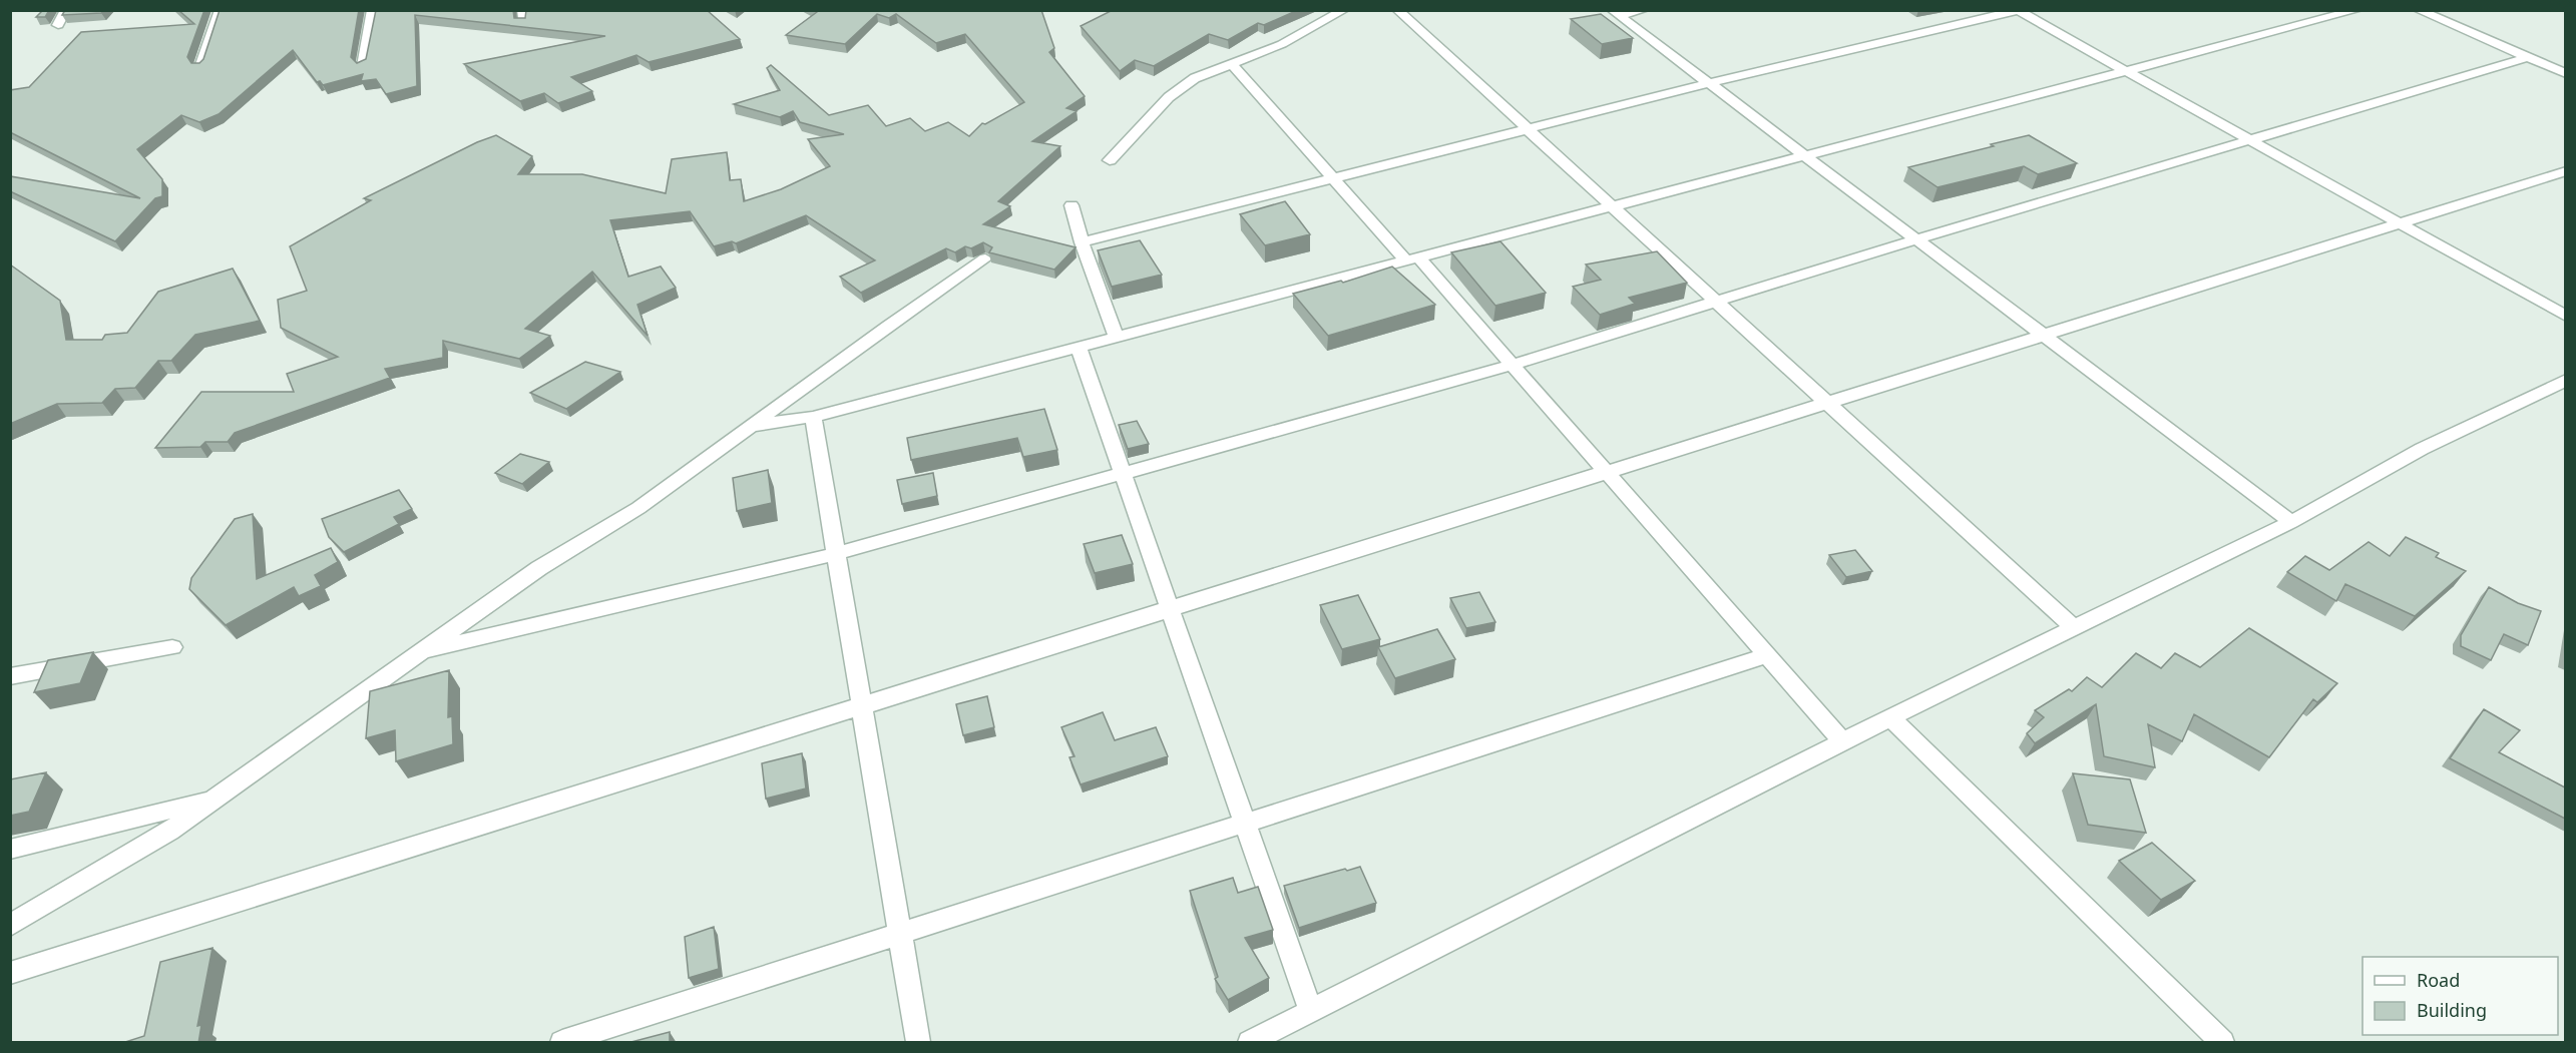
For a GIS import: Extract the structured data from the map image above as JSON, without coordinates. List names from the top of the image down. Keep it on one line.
{"legend":["Road","Building"]}
